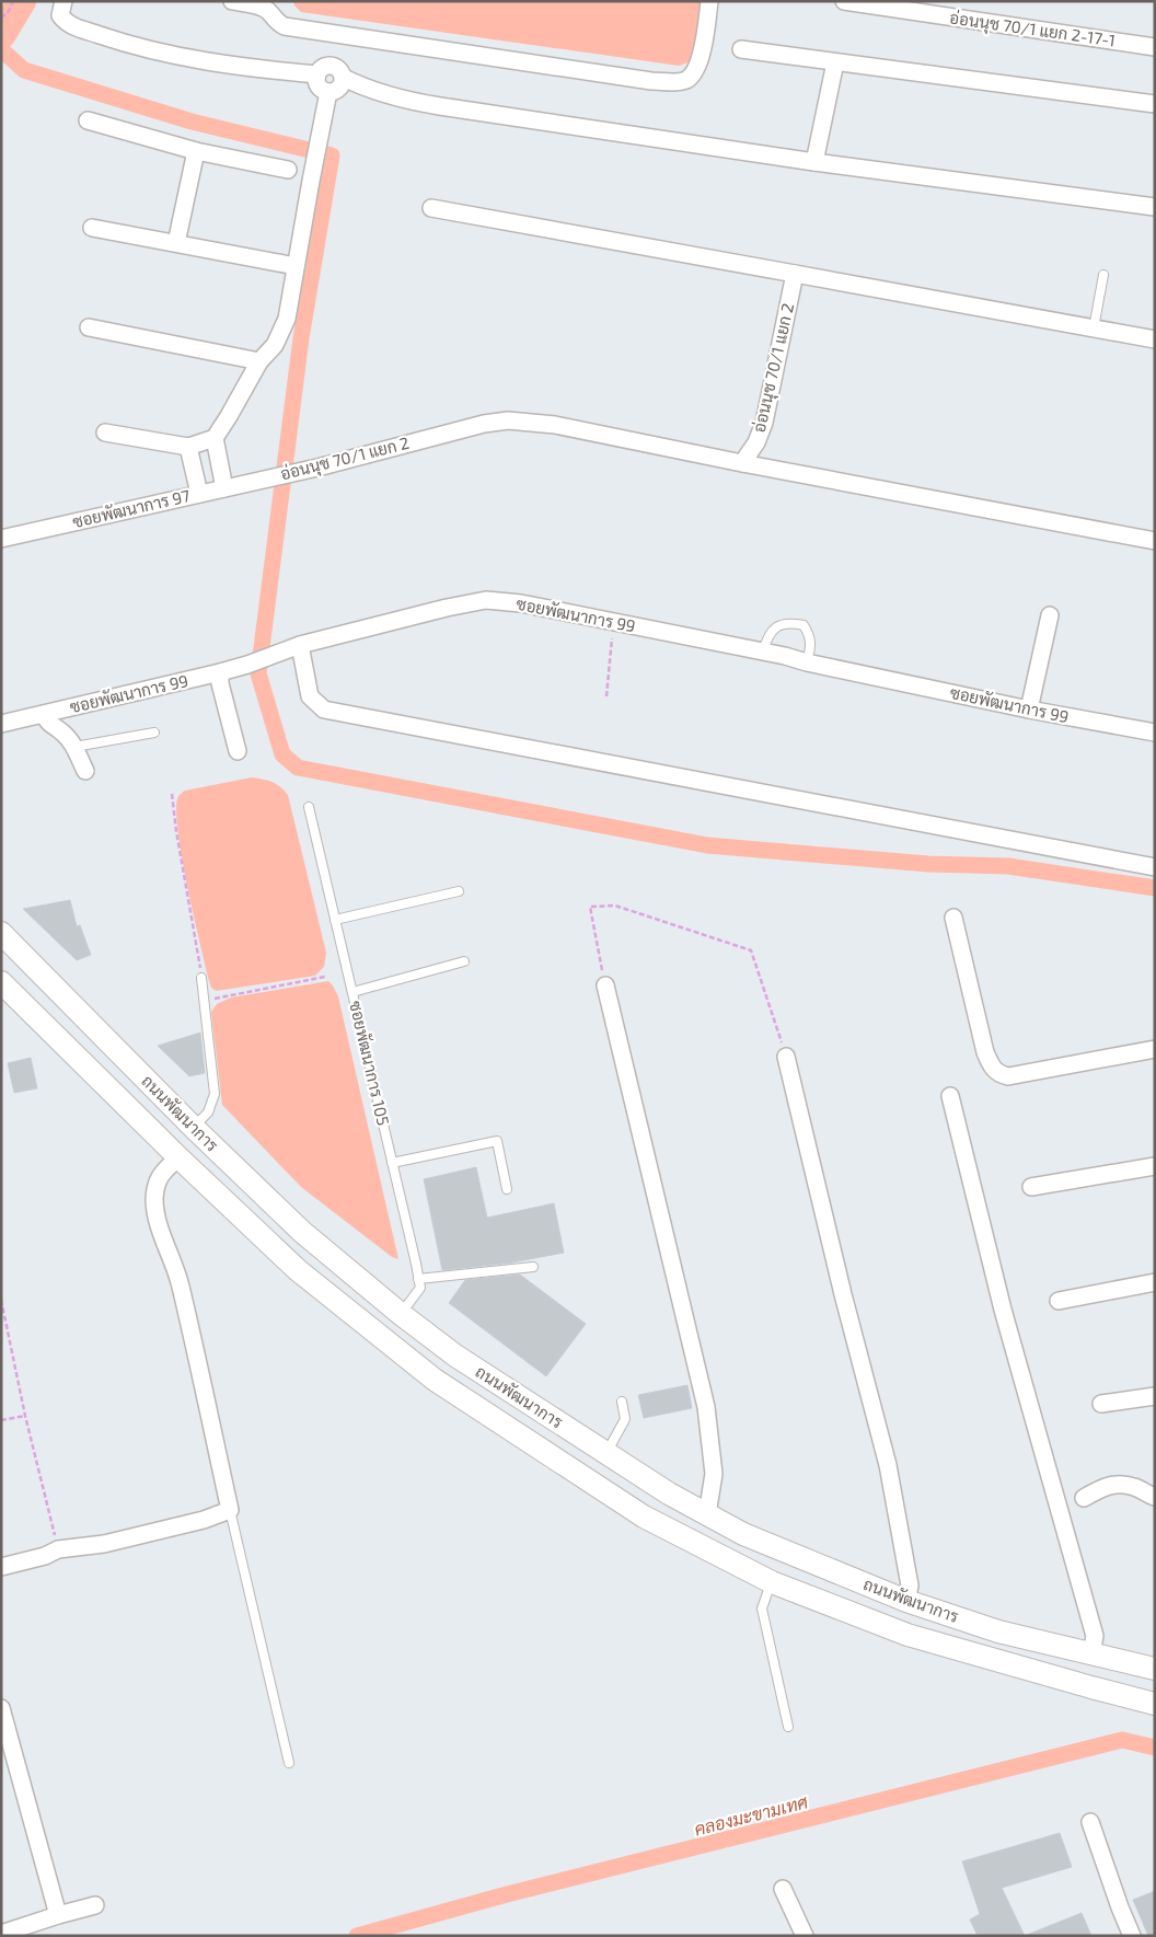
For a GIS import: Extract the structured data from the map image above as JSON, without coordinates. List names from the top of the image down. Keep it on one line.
{"streets":{"main road":["ถนนพัฒนาการ"],"street":["อ่อนนุช 70/1 แยก 2-17-1","อ่อนนุช 70/1 แยก 2","ซอยพัฒนาการ 97","ซอยพัฒนาการ 99"],"lane":["ซอยพัฒนาการ 105"]},"crossings":[["อ่อนนุช 70/1 แยก 2","ซอยพัฒนาการ 97"]],"water":["คลองมะขามเทศ"]}
